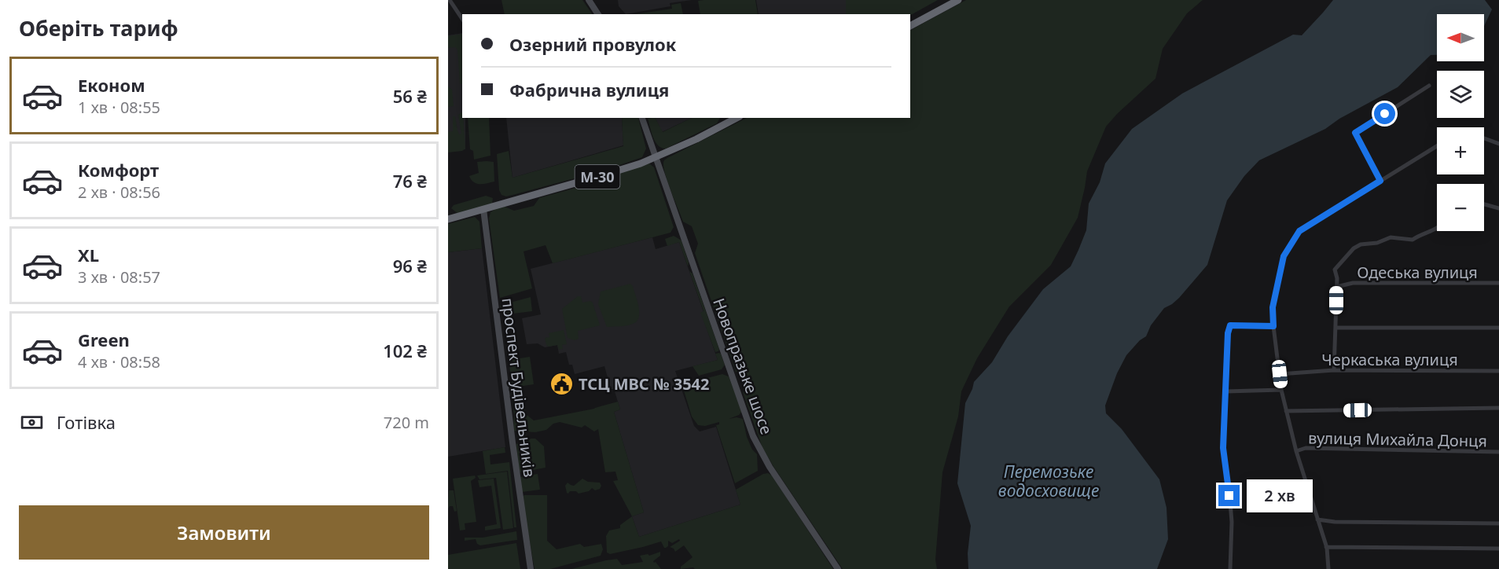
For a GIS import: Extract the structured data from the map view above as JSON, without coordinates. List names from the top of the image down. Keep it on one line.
{"streets":{"highway":["М-30"],"main road":["Новопразьке шосе","проспект Будівельників"],"street":["Одеська вулиця","Черкаська вулиця","вулиця Михайла Донця"]},"crossings":[["М-30","Новопразьке шосе"],["М-30","проспект Будівельників"]],"water":["Перемозьке водосховище"],"places":{"public building":["ТСЦ МВС № 3542"]},"north":"left","page":{"heading":"Оберіть тариф","map_buttons":["+","−"],"banner":["Озерний провулок","Фабрична вулиця"],"list":[{"name":"Економ","note":"1 хв · 08:55","value":"56 ₴"},{"name":"Комфорт","note":"2 хв · 08:56","value":"76 ₴"},{"name":"XL","note":"3 хв · 08:57","value":"96 ₴"},{"name":"Green","note":"4 хв · 08:58","value":"102 ₴"}],"pay":["Готівка","720 m"],"bubble":"2 хв","buttons":"Замовити"}}
